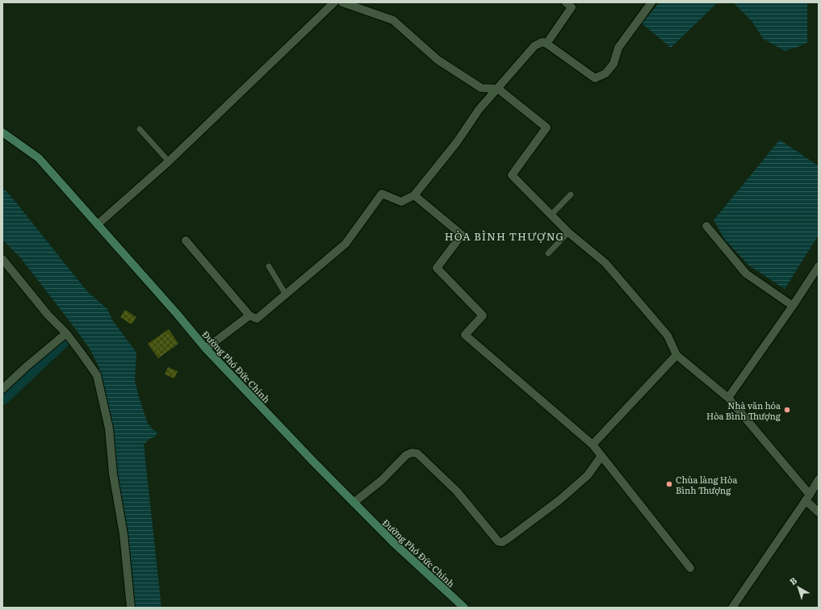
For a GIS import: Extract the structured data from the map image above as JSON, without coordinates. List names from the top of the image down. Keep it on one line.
{"streets":{"main road":["Đường Phó Đức Chính"]},"districts":["HÒA BÌNH THƯỢNG"],"places":["Nhà văn hóa Hòa Bình Thượng","Chùa làng Hòa Bình Thượng"],"north":"top left"}
